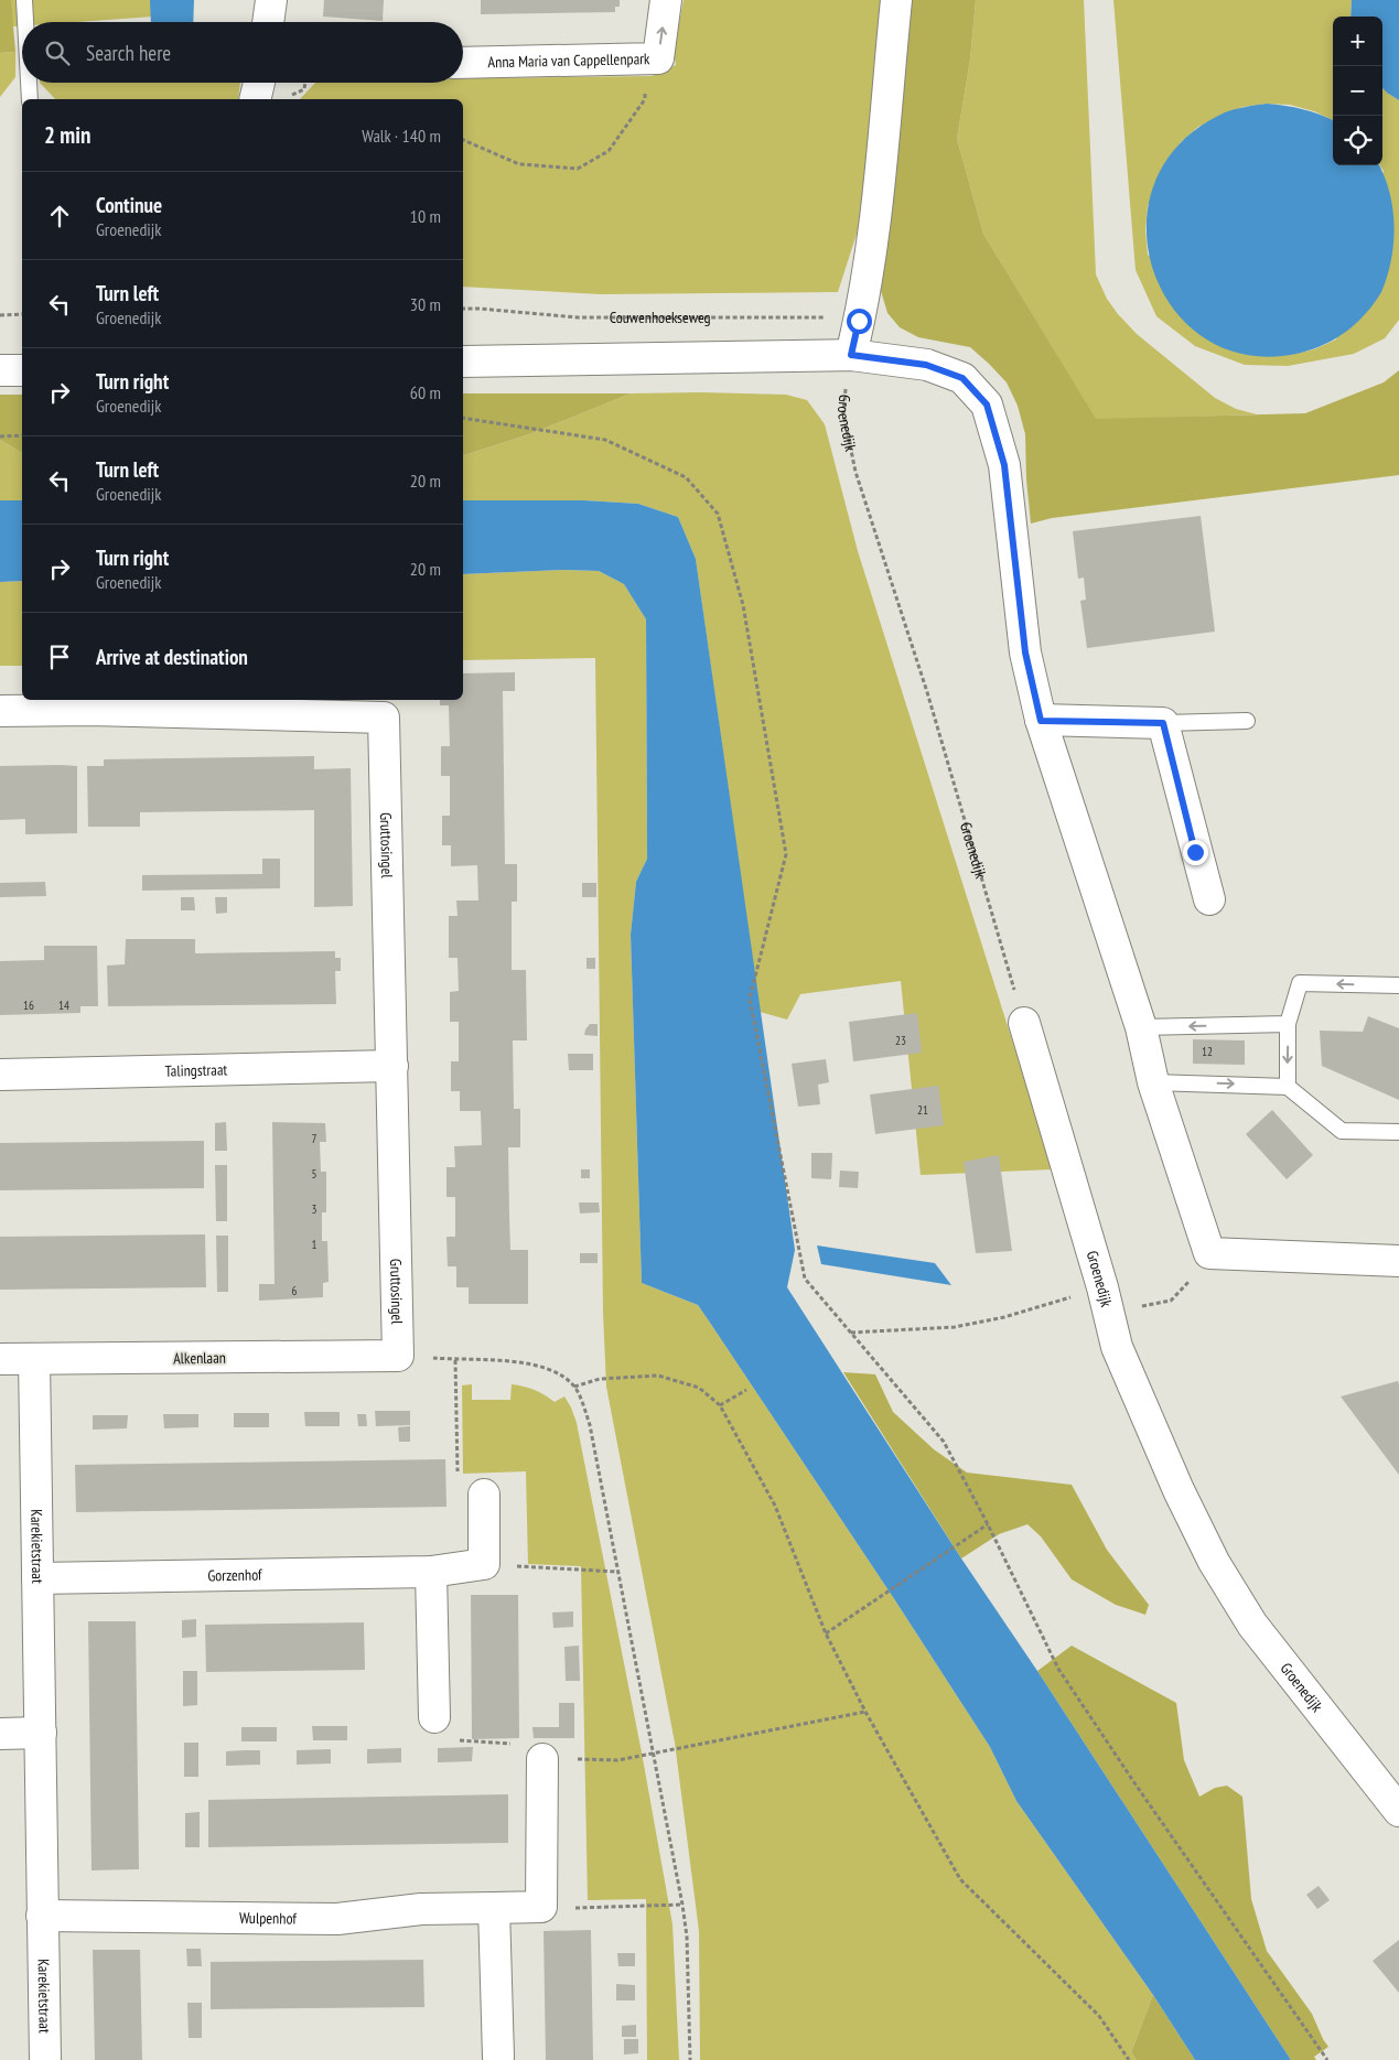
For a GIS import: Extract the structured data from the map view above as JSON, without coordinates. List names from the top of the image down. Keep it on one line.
{"streets":{"street":["Anna Maria van Cappellenpark","Groenedijk","Gruttosingel","Talingstraat","Alkenlaan","Karekietstraat","Gorzenhof","Wulpenhof"],"path":["Couwenhoekseweg"]},"crossings":[["Gruttosingel","Talingstraat"],["Gruttosingel","Alkenlaan"],["Alkenlaan","Karekietstraat"],["Karekietstraat","Gorzenhof"],["Karekietstraat","Wulpenhof"]],"house_numbers":["16","14","23","12","21","7","5","3","1","6"],"page":{"map_buttons":["+","−"],"search":"Search here","heading":["2 min","Walk · 140 m"],"list":[["Continue","Groenedijk","10 m"],["Turn left","Groenedijk","30 m"],["Turn right","Groenedijk","60 m"],["Turn left","Groenedijk","20 m"],["Turn right","Groenedijk","20 m"],"Arrive at destination"]}}
